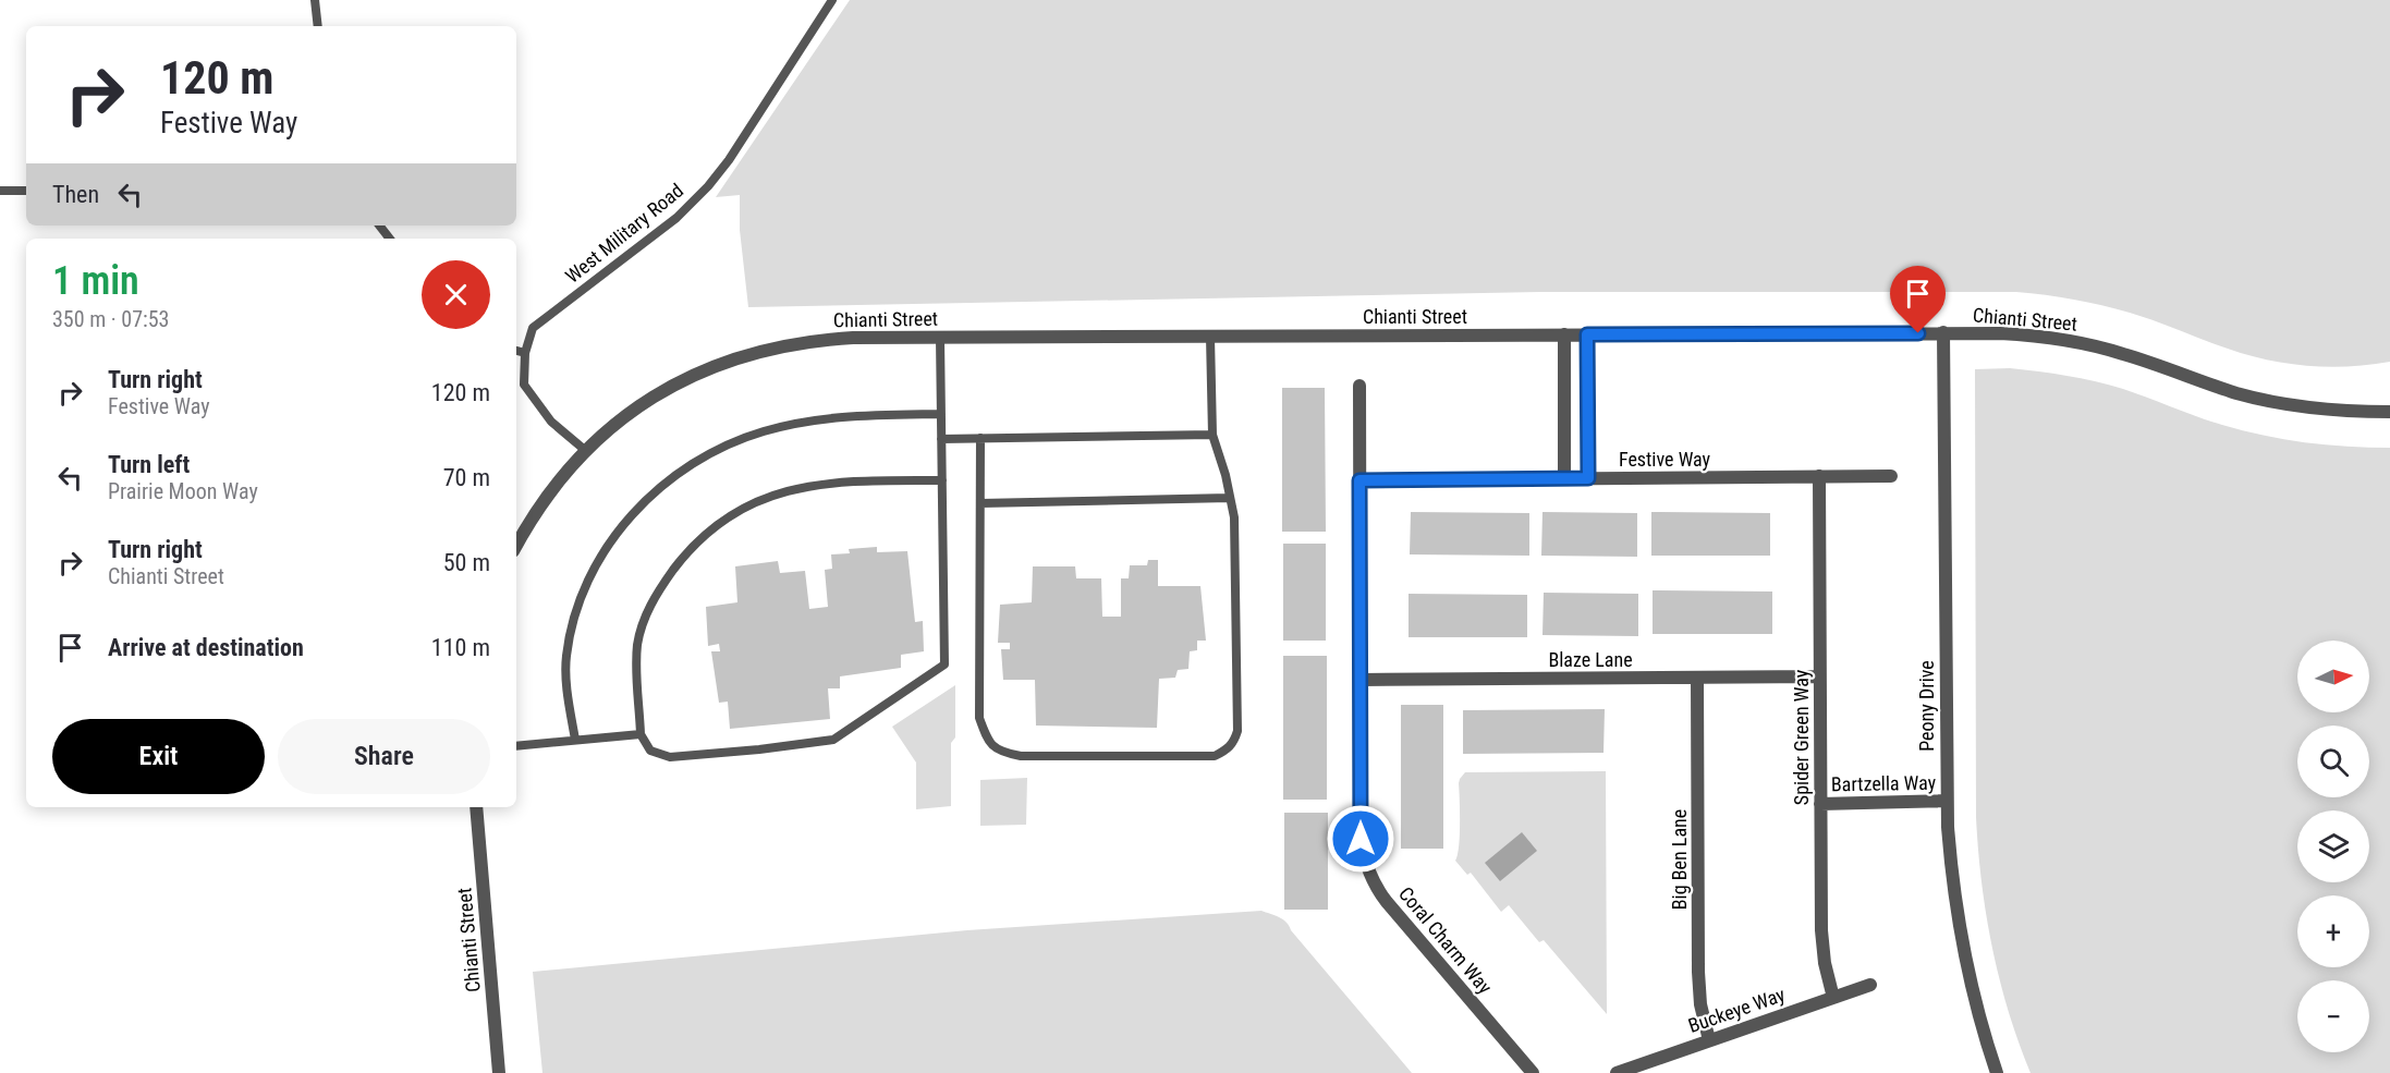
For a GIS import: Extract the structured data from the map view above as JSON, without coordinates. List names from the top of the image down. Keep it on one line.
{"streets":{"street":["Chianti Street","Festive Way","Blaze Lane","Peony Drive","Spider Green Way","Bartzella Way","Big Ben Lane","Coral Charm Way","Buckeye Way"],"lane":["West Military Road"]},"crossings":[["West Military Road","Chianti Street"],["Chianti Street","Peony Drive"],["Festive Way","Spider Green Way"],["Festive Way","Coral Charm Way"],["Blaze Lane","Spider Green Way"],["Blaze Lane","Big Ben Lane"],["Blaze Lane","Coral Charm Way"],["Peony Drive","Bartzella Way"],["Spider Green Way","Bartzella Way"],["Spider Green Way","Buckeye Way"],["Big Ben Lane","Buckeye Way"]],"north":"right","page":{"turn":["120 m","Festive Way"],"then":"Then","heading":["1 min","350 m · 07:53"],"list":[{"name":"Turn right","note":"Festive Way","value":"120 m"},{"name":"Turn left","note":"Prairie Moon Way","value":"70 m"},{"name":"Turn right","note":"Chianti Street","value":"50 m"},{"name":"Arrive at destination","value":"110 m"}],"map_buttons":["+","−"],"buttons":["Exit","Share"]}}
